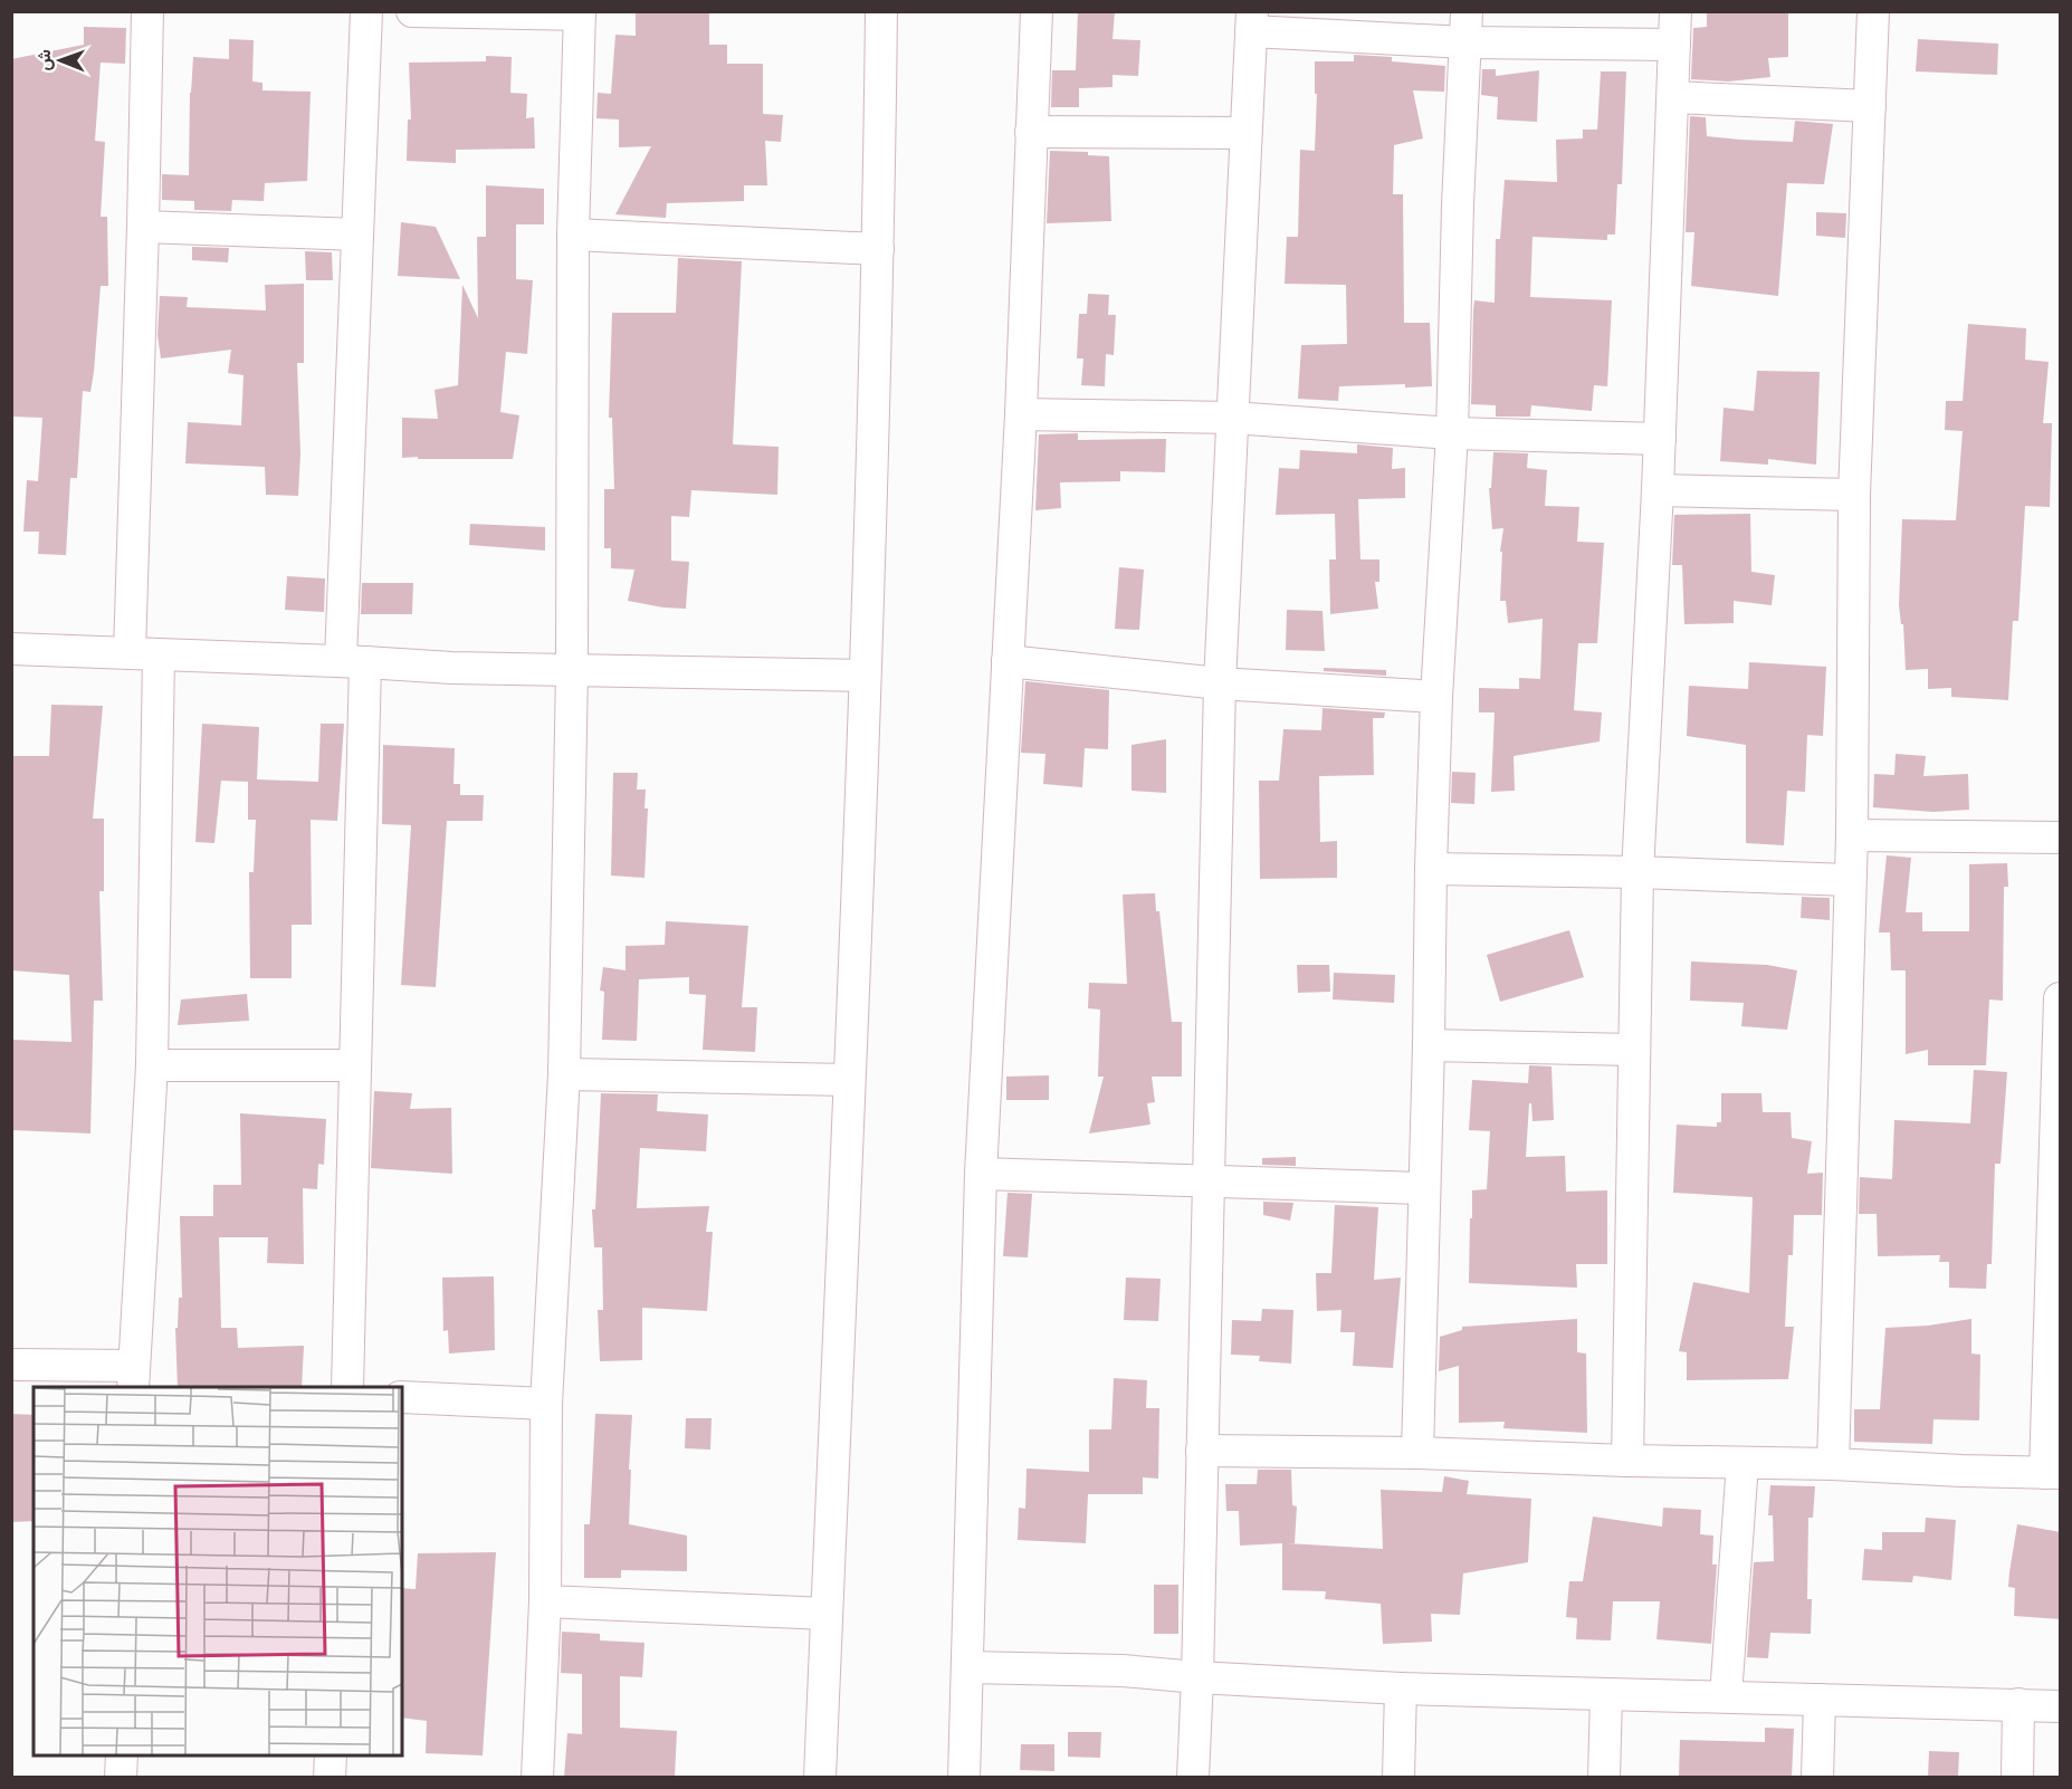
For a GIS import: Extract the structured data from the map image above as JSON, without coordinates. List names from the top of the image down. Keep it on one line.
{"north":"left"}
